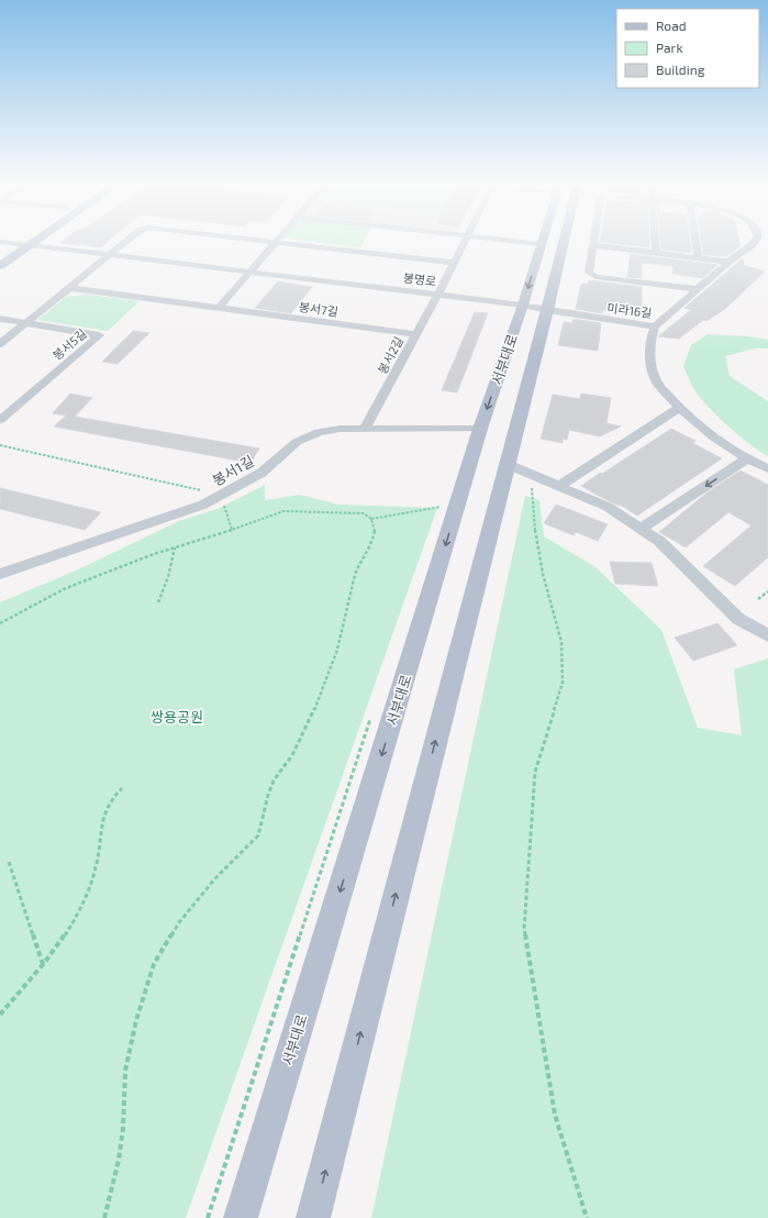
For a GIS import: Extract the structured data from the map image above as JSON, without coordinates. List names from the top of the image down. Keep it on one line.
{"streets":{"main road":["서부대로"],"street":["봉명로","봉서7길","미라16길","봉서5길","봉서2길","봉서1길"]},"crossings":[["봉명로","미라16길"],["봉명로","봉서2길"],["봉명로","서부대로"],["봉서7길","봉서2길"],["미라16길","서부대로"],["봉서2길","봉서1길"],["서부대로","봉서1길"]],"parks":["쌍용공원"],"legend":["Road","Park","Building"]}
